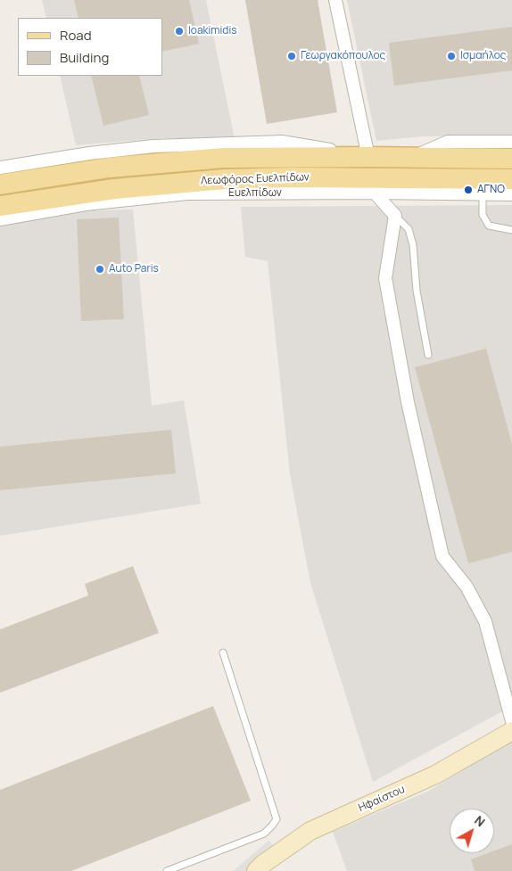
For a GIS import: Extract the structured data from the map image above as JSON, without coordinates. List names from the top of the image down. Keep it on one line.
{"streets":{"main road":["Λεωφόρος Ευελπίδων"],"street":["Ευελπίδων","Ηφαίστου"]},"crossings":[["Λεωφόρος Ευελπίδων","Ευελπίδων"]],"places":["Ioakimidis","Γεωργακόπουλος","Ισμαήλος","ΑΓΝΟ","Auto Paris"],"legend":["Road","Building"],"north":"top right"}
